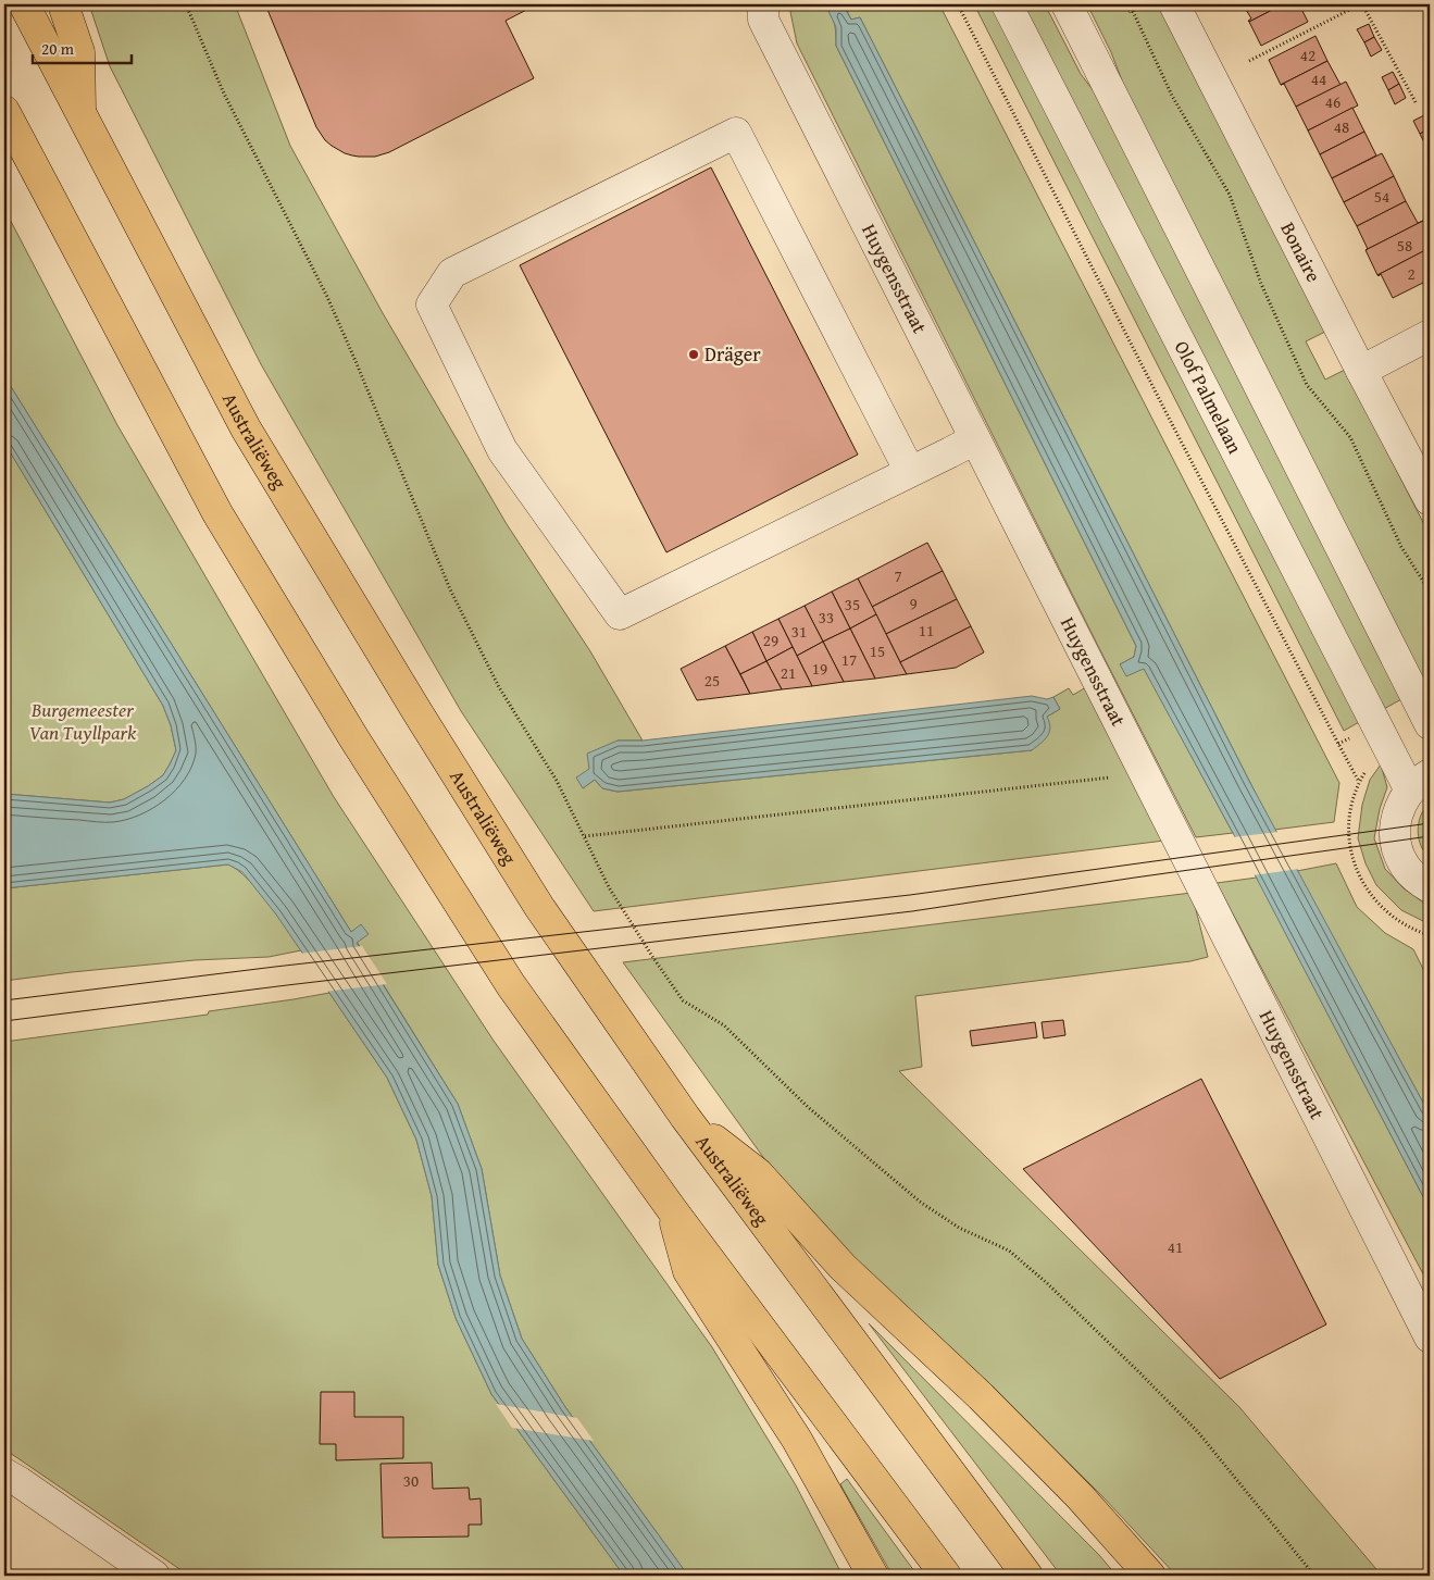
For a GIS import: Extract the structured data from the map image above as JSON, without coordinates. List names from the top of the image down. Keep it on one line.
{"streets":{"main road":["Australiëweg"],"street":["Bonaire","Huygensstraat","Olof Palmelaan"]},"parks":["Burgemeester Van Tuyllpark"],"places":["Dräger"],"house_numbers":["42","44","46","48","54","58","2","7","9","35","33","11","31","29","15","17","19","21","25","41","30"],"scale_bar":"20 m"}
